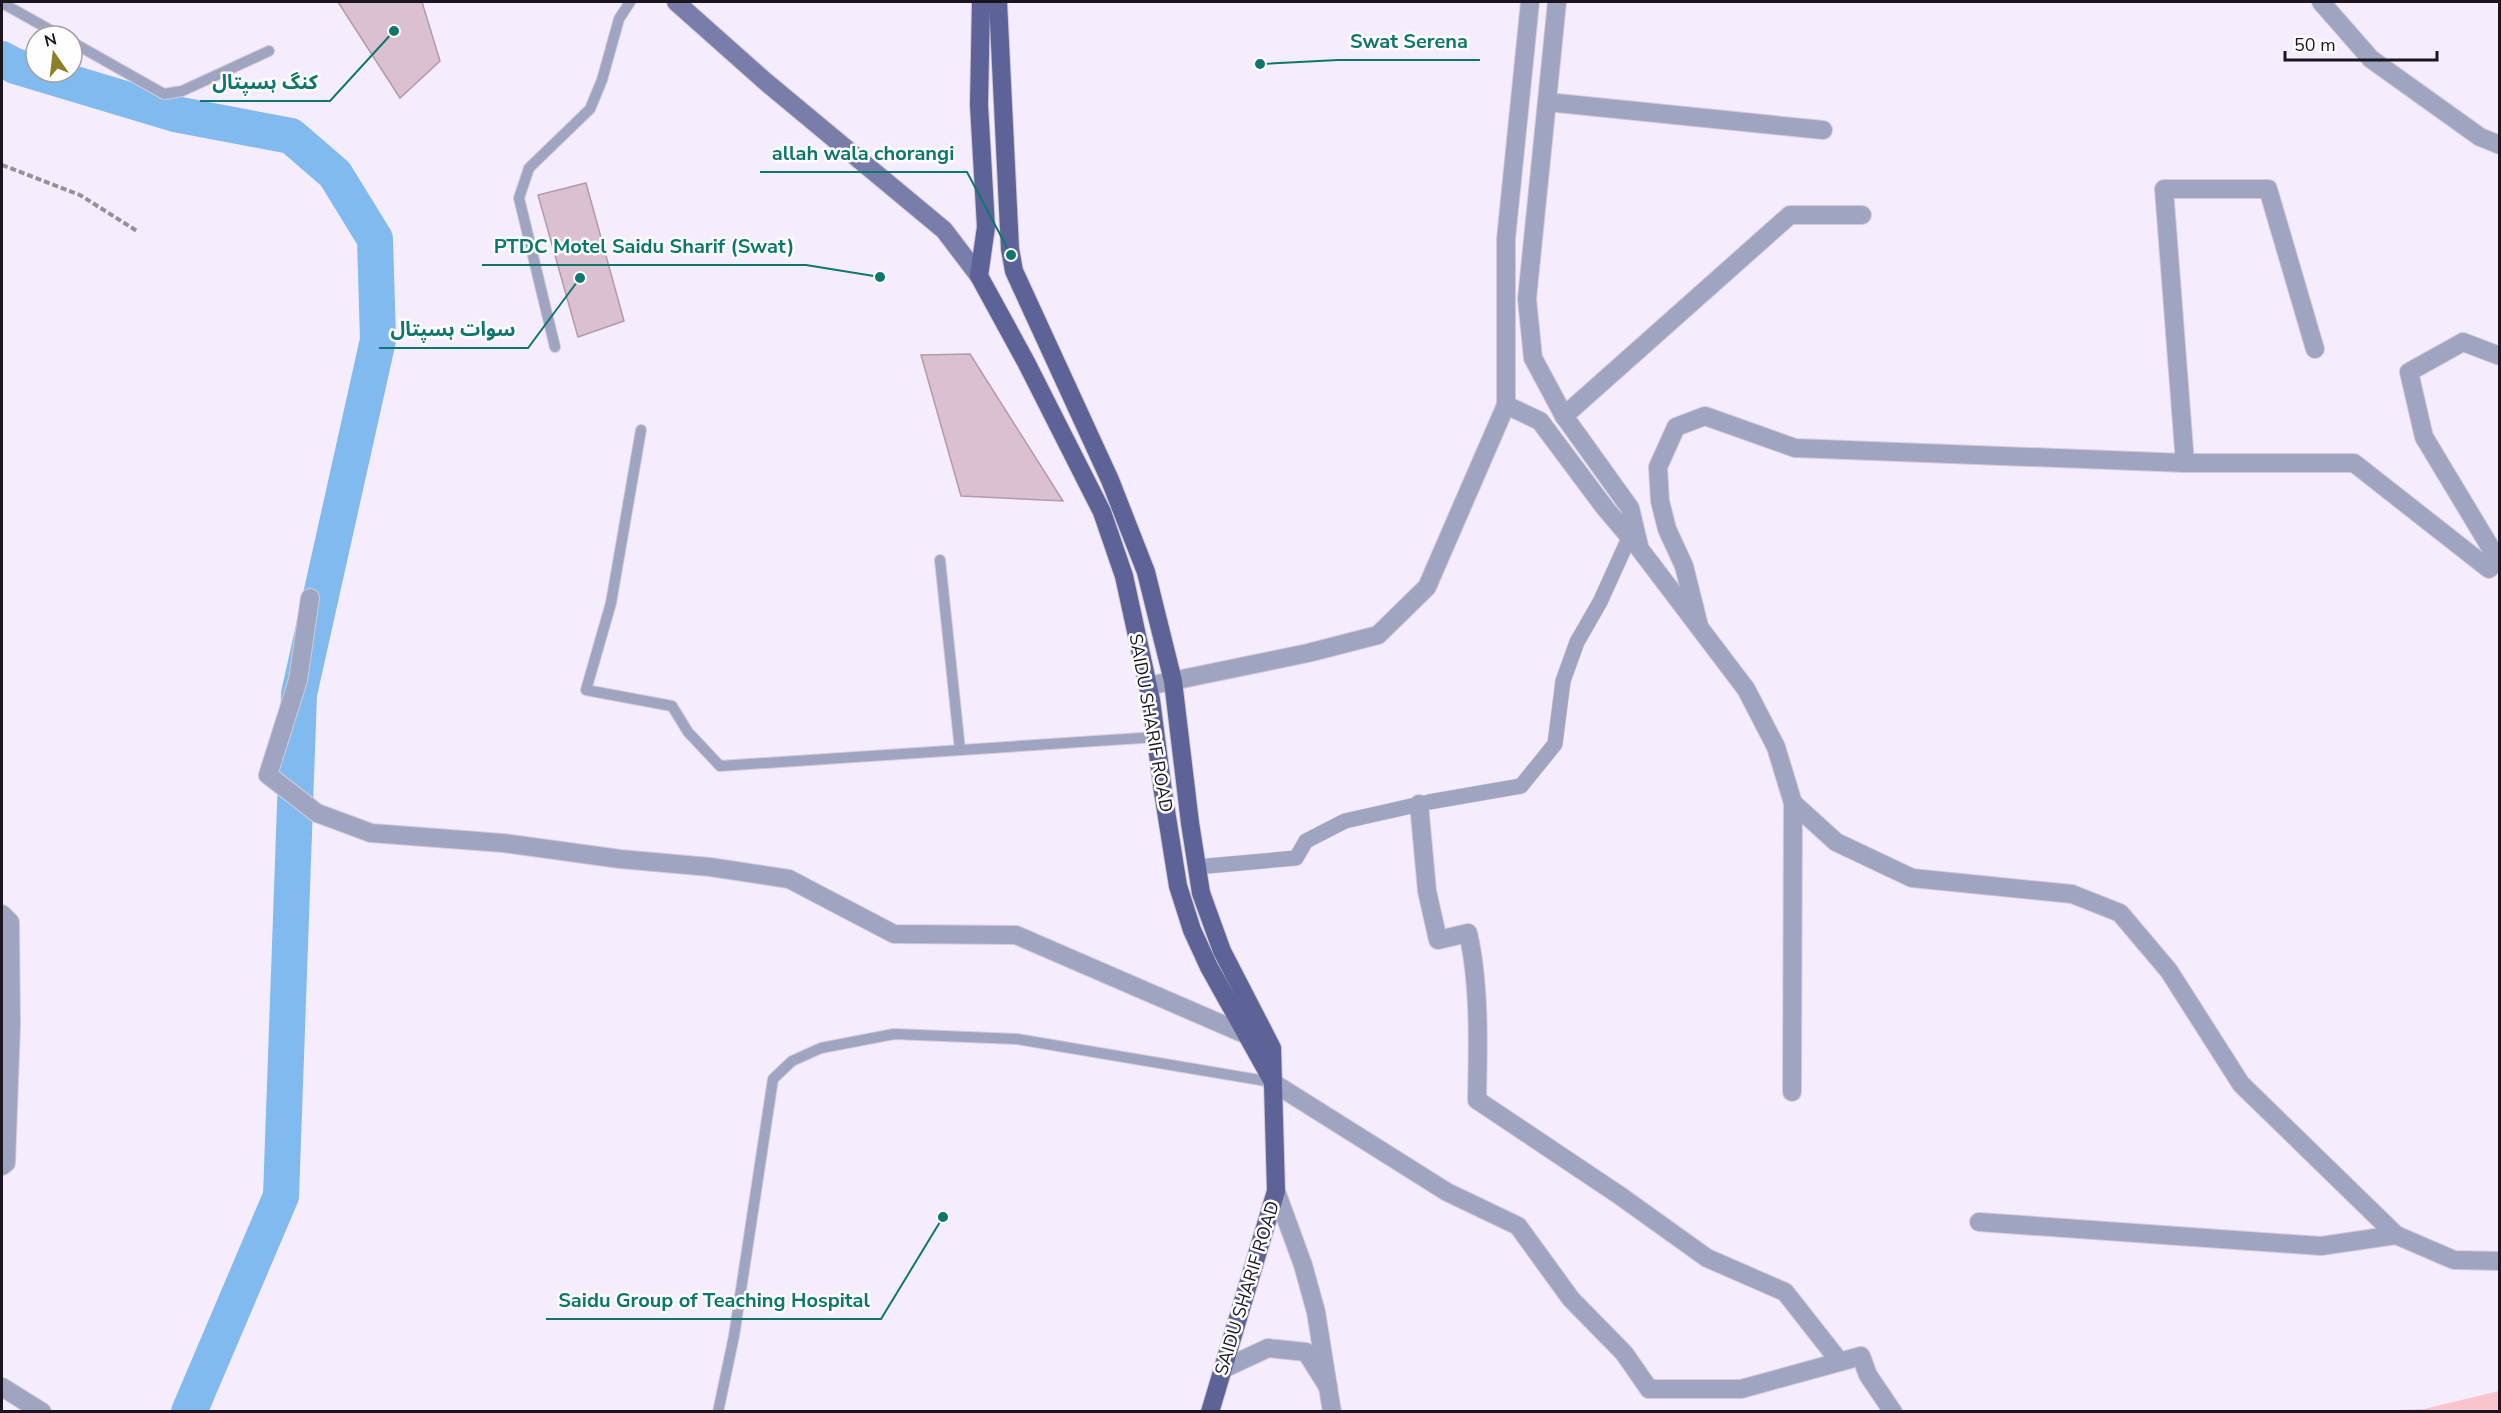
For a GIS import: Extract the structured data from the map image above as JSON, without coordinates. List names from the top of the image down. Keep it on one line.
{"streets":{"main road":["SAIDU SHARIF ROAD"]},"places":["کنگ ہسپتال","Swat Serena","allah wala chorangi","PTDC Motel Saidu Sharif (Swat)","سوات ہسپتال","Saidu Group of Teaching Hospital"],"scale_bar":"50 m","north":"top"}
